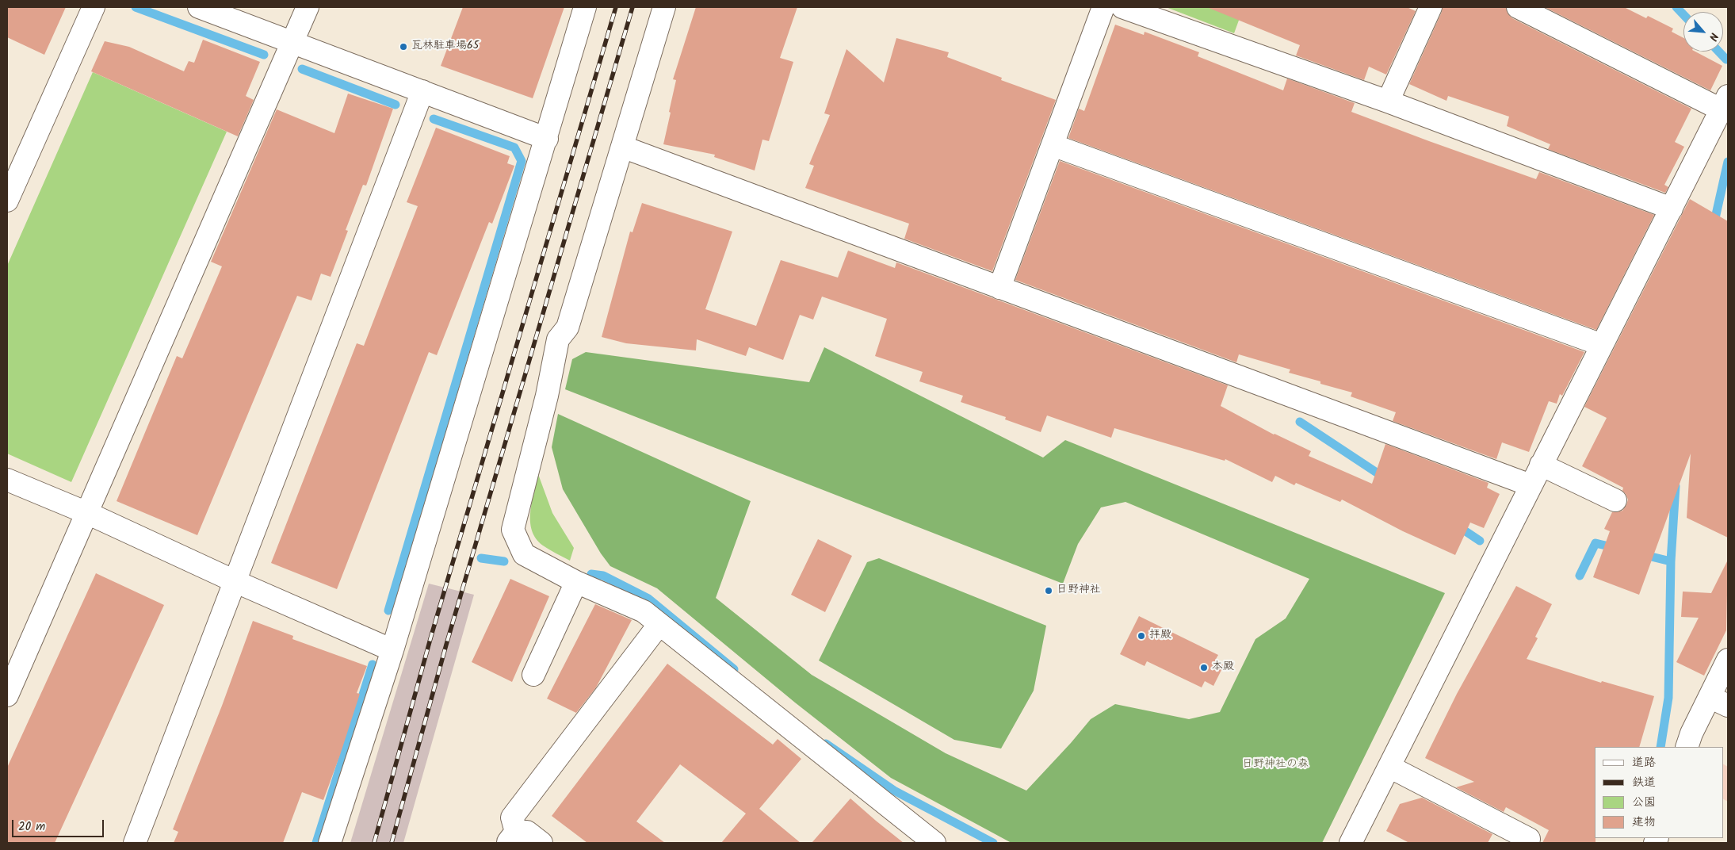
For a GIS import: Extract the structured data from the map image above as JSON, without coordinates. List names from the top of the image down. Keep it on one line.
{"parks":["日野神社の森"],"places":["瓦林駐車場65","日野神社","拝殿","本殿"],"legend":["道路","鉄道","公園","建物"],"scale_bar":"20 m","north":"bottom right"}
